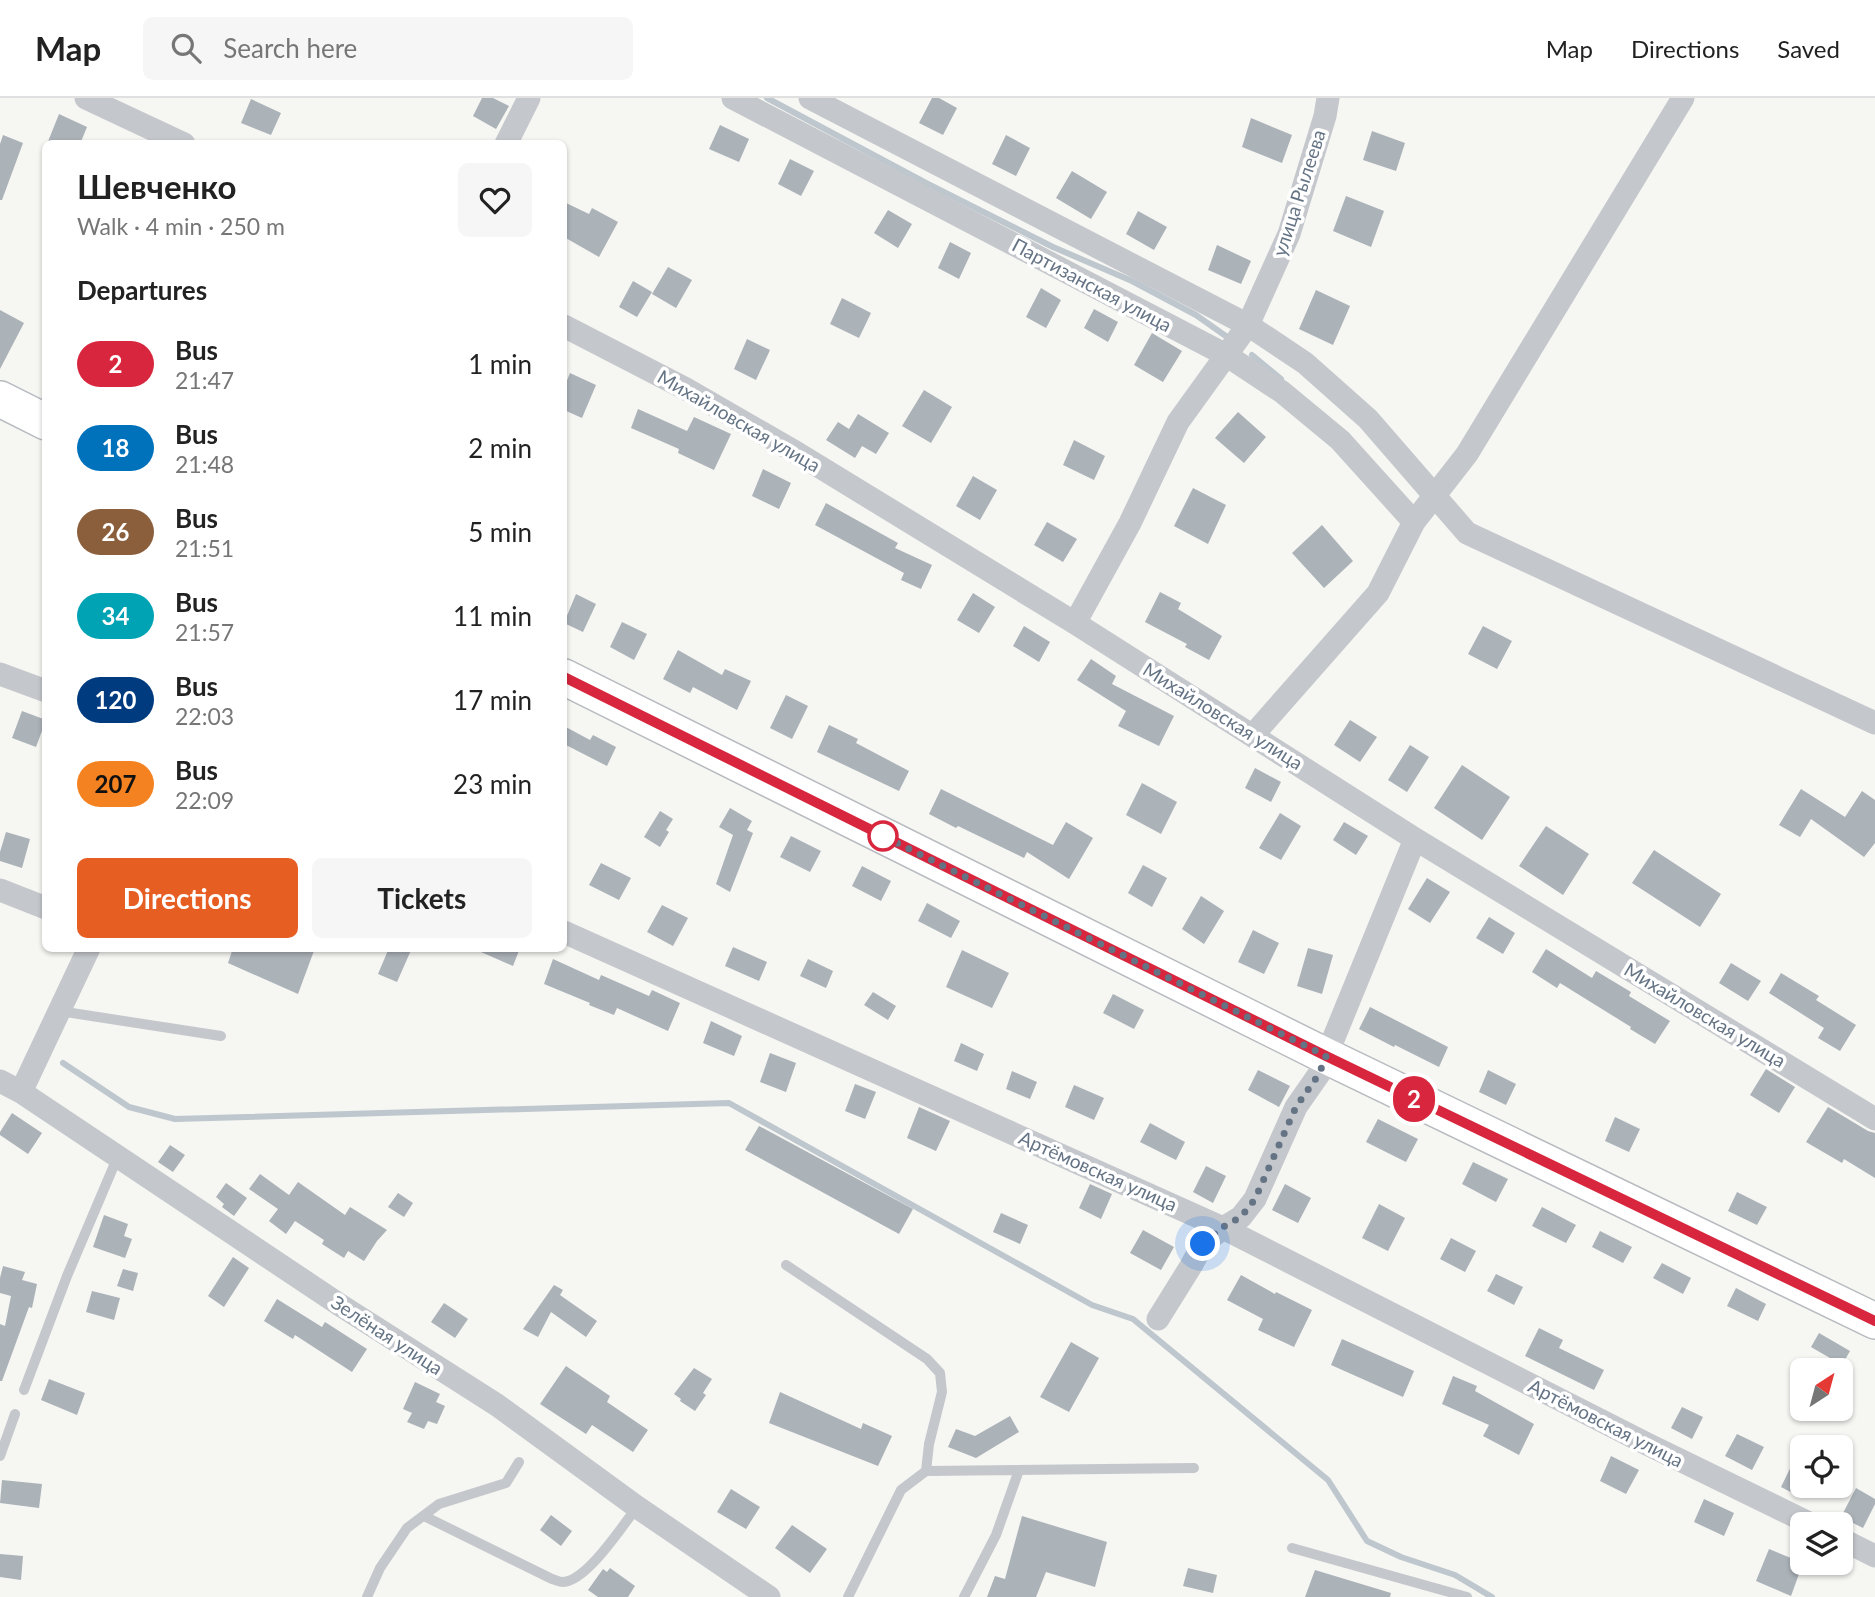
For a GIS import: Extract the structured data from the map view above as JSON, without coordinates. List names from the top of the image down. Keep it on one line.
{"streets":{"street":["улица Рылеева","Партизанская улица","Михайловская улица","Артёмовская улица","Зелёная улица"]},"crossings":[["улица Рылеева","Партизанская улица"],["улица Рылеева","Михайловская улица"]],"lines":["bus line 2"],"north":"top right","page":{"header":"Map","search":"Search here","nav":["Map","Directions","Saved"],"on_map":"2","heading":[["Шевченко","Walk · 4 min · 250 m"],"Departures"],"list":[{"mark":"2","name":"Bus","note":"21:47","value":"1 min"},{"mark":"18","name":"Bus","note":"21:48","value":"2 min"},{"mark":"26","name":"Bus","note":"21:51","value":"5 min"},{"mark":"34","name":"Bus","note":"21:57","value":"11 min"},{"mark":"120","name":"Bus","note":"22:03","value":"17 min"},{"mark":"207","name":"Bus","note":"22:09","value":"23 min"}],"buttons":["Directions","Tickets"]}}
